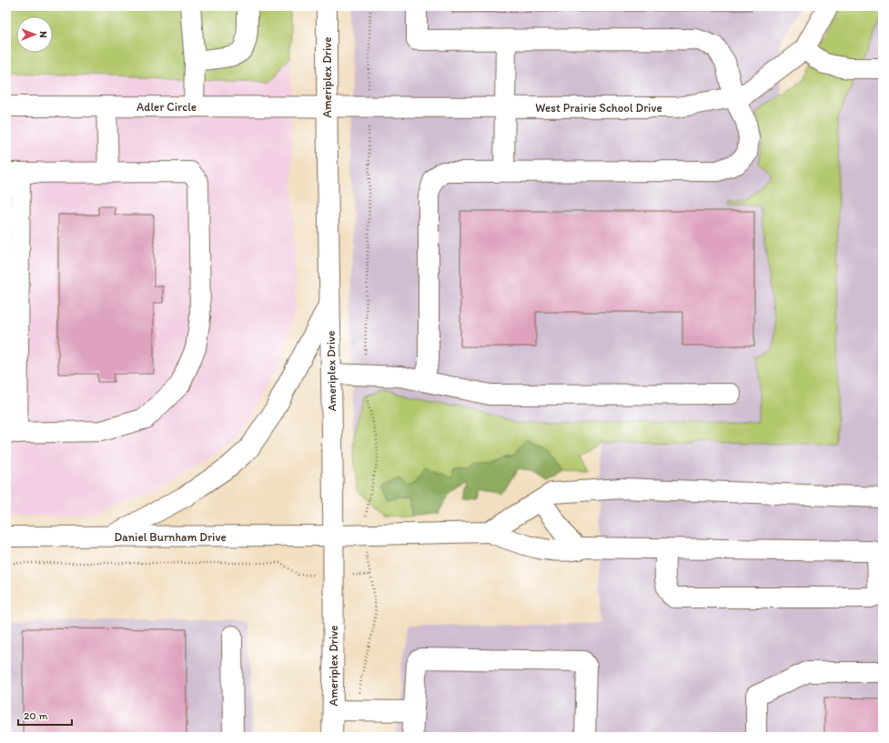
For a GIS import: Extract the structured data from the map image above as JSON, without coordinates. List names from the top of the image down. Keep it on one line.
{"streets":{"street":["Ameriplex Drive","Adler Circle","West Prairie School Drive","Daniel Burnham Drive"]},"crossings":[["Ameriplex Drive","Adler Circle"],["Ameriplex Drive","West Prairie School Drive"],["Ameriplex Drive","Daniel Burnham Drive"],["Adler Circle","West Prairie School Drive"]],"scale_bar":"20 m","north":"right"}
